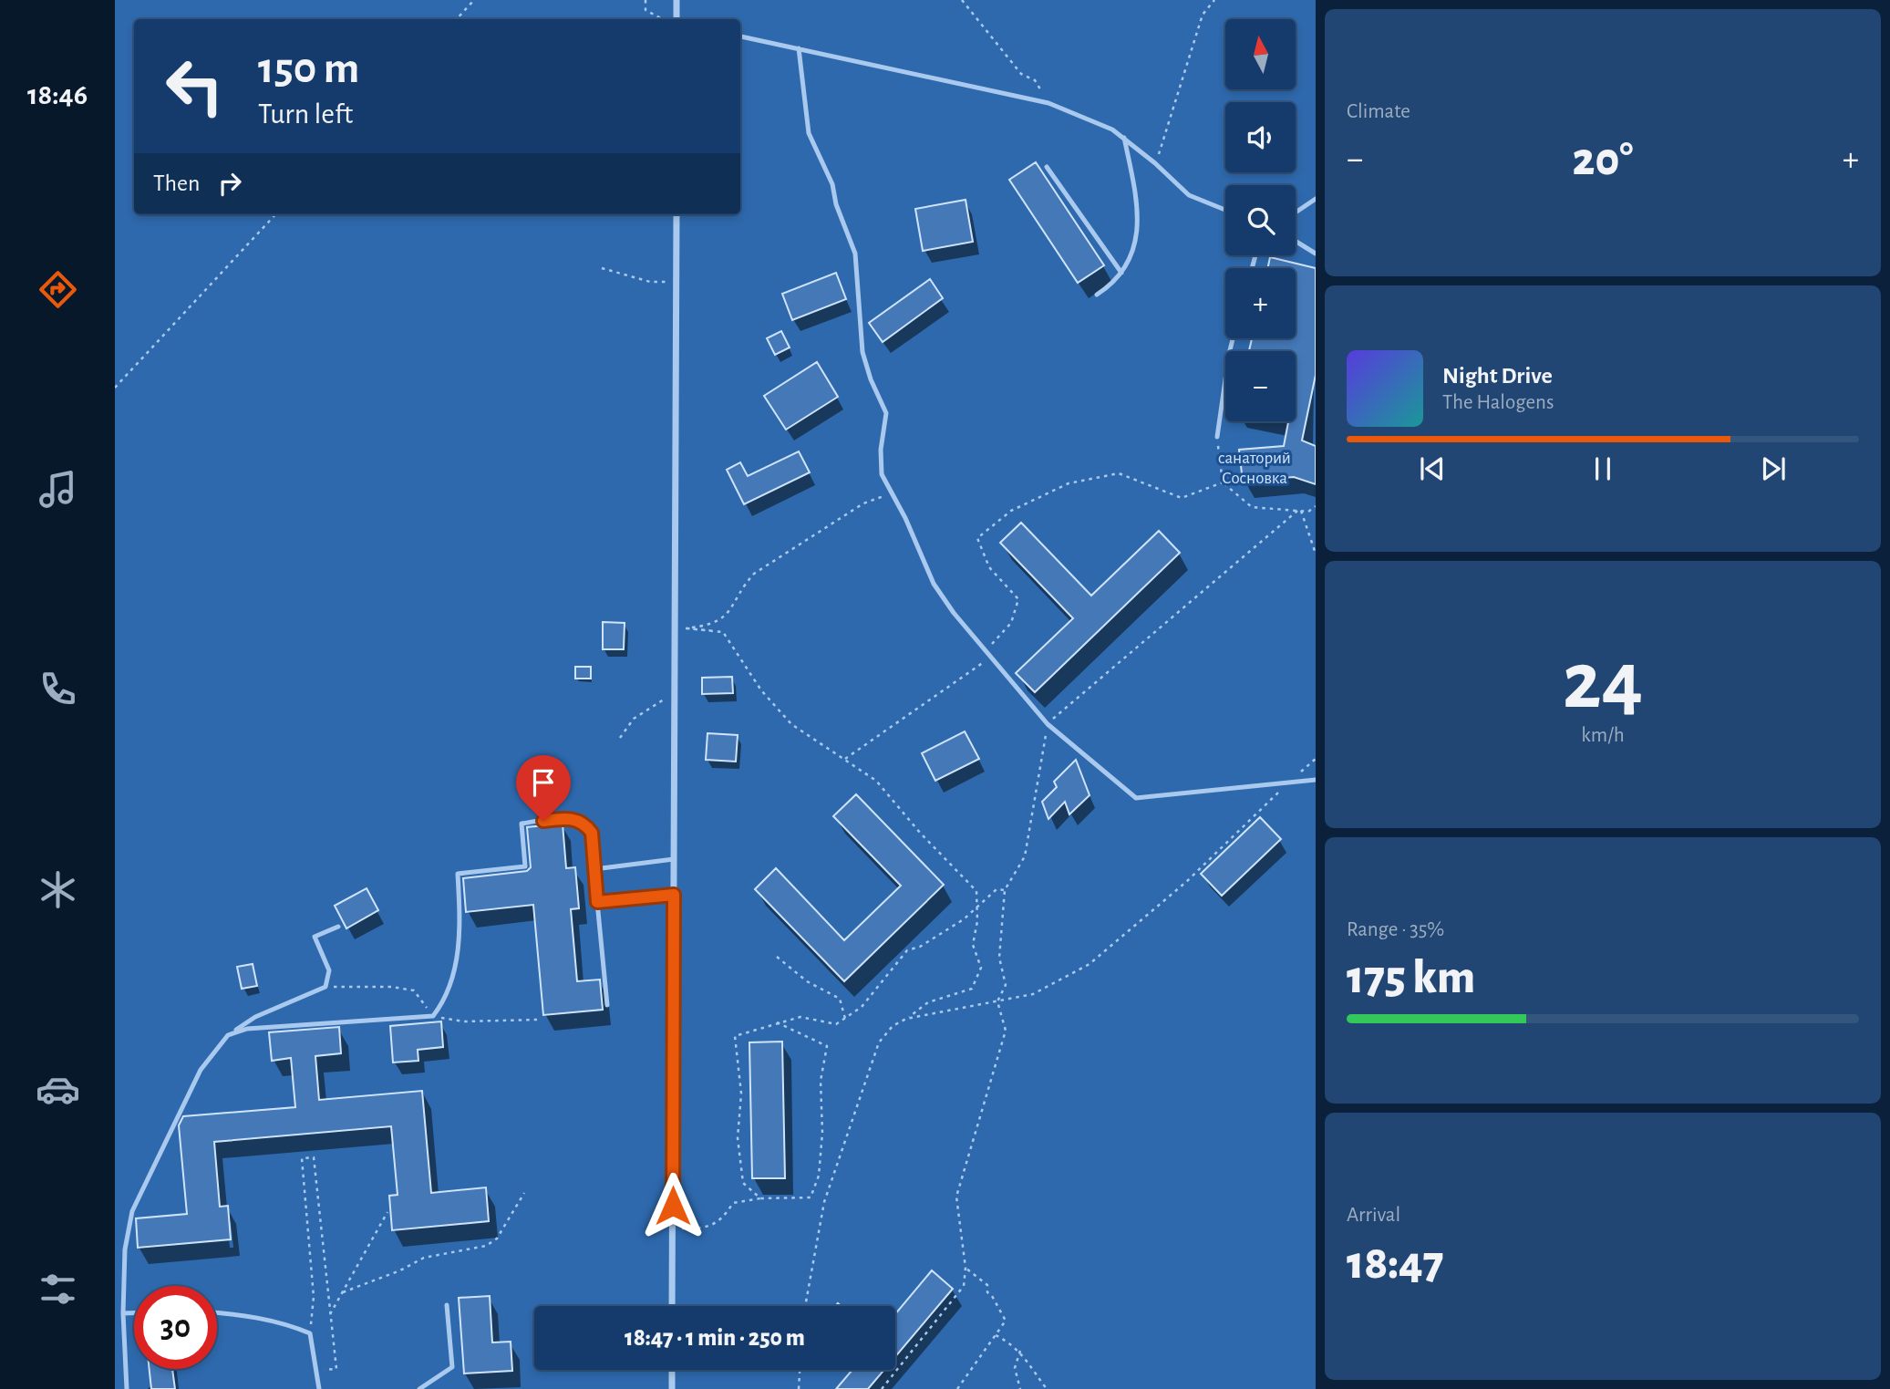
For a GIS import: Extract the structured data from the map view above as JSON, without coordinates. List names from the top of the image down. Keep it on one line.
{"parks":["санаторий Сосновка"],"north":"top","page":{"tabs":"18:46","tile":["Climate",["24","km/h"],["Range · 35%","175 km"],["Arrival","18:47"]],"map_buttons":["+","−"],"turn":["150 m","Turn left"],"heat":["−","20°","+"],"then":"Then","song":["Night Drive","The Halogens"],"limit":"30","trip":"18:47 · 1 min · 250 m"}}
